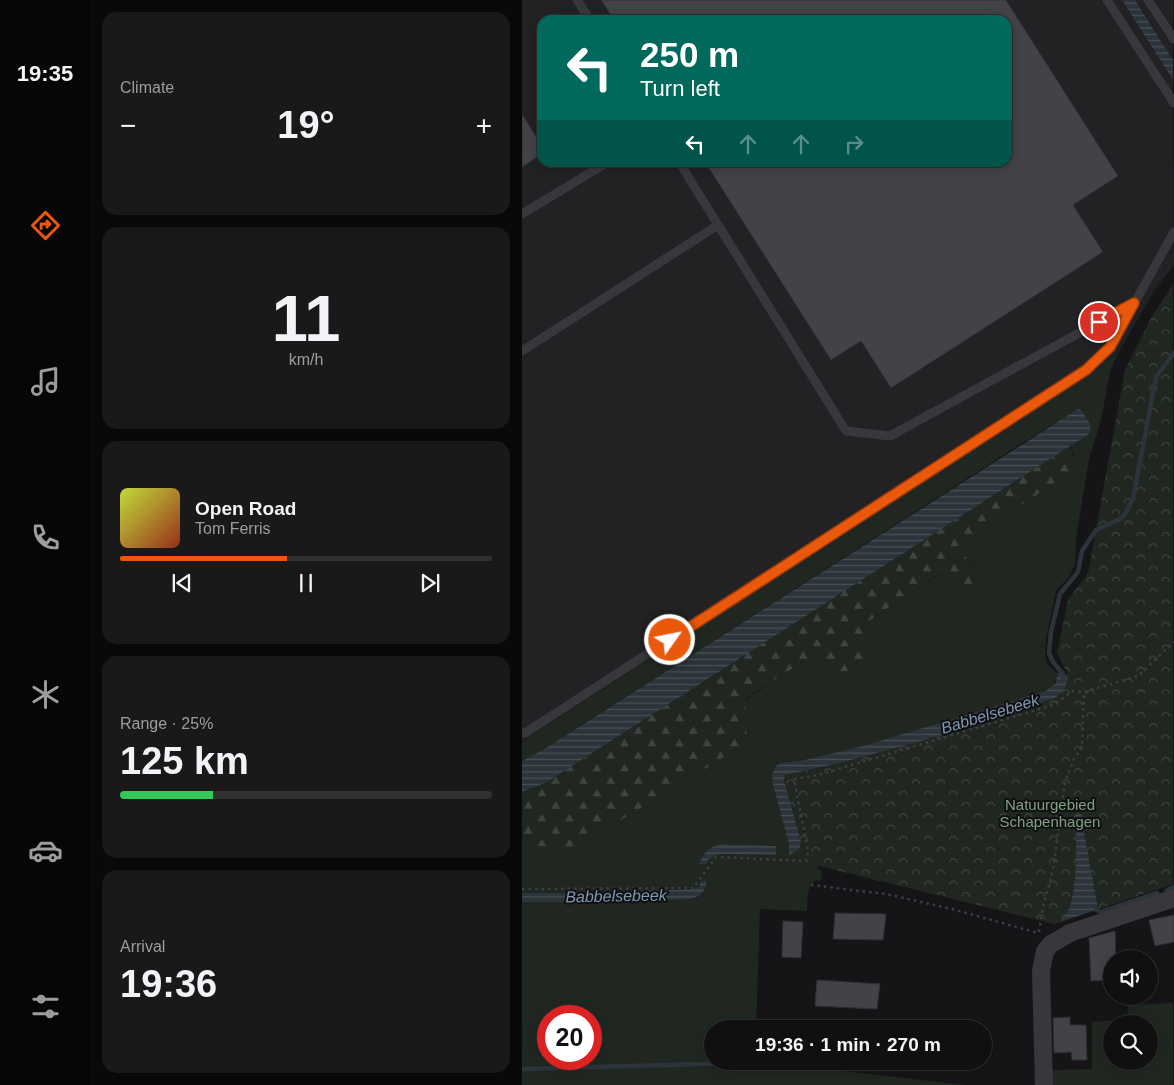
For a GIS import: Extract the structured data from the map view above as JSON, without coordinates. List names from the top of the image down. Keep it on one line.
{"water":["Babbelsebeek"],"parks":["Natuurgebied Schapenhagen"],"page":{"tabs":"19:35","tile":["Climate",["11","km/h"],["Range · 25%","125 km"],["Arrival","19:36"]],"turn":["250 m","Turn left"],"heat":["−","19°","+"],"song":["Open Road","Tom Ferris"],"limit":"20","trip":"19:36 · 1 min · 270 m"}}
